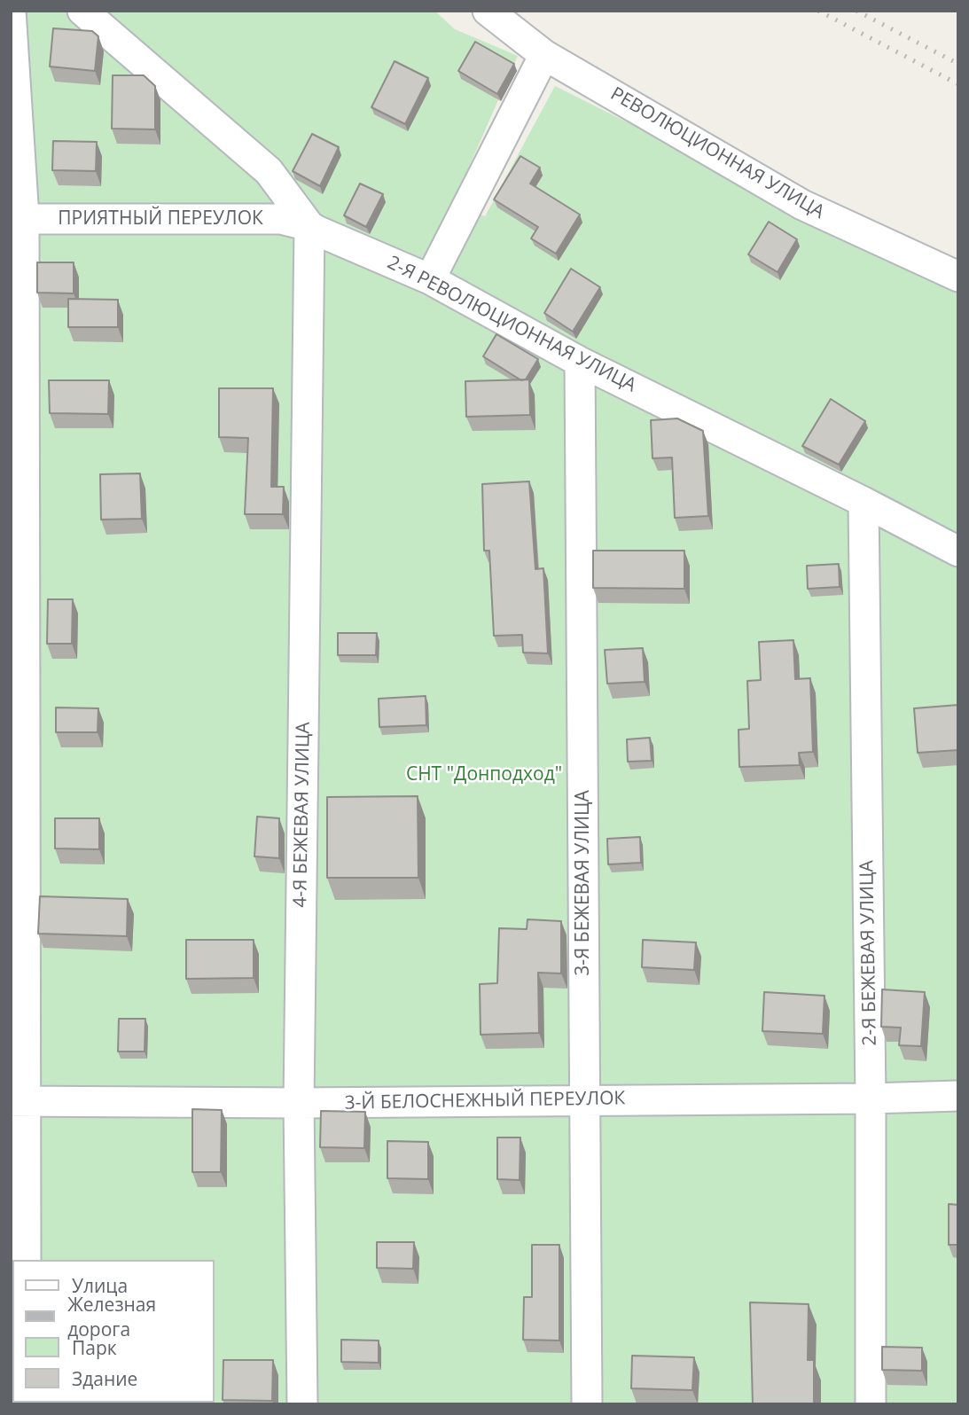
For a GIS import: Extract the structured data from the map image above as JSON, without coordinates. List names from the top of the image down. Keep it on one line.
{"streets":{"street":["РЕВОЛЮЦИОННАЯ УЛИЦА","ПРИЯТНЫЙ ПЕРЕУЛОК","2-Я РЕВОЛЮЦИОННАЯ УЛИЦА","4-Я БЕЖЕВАЯ УЛИЦА","3-Я БЕЖЕВАЯ УЛИЦА","2-Я БЕЖЕВАЯ УЛИЦА","3-Й БЕЛОСНЕЖНЫЙ ПЕРЕУЛОК"]},"crossings":[["ПРИЯТНЫЙ ПЕРЕУЛОК","2-Я РЕВОЛЮЦИОННАЯ УЛИЦА"],["ПРИЯТНЫЙ ПЕРЕУЛОК","4-Я БЕЖЕВАЯ УЛИЦА"],["2-Я РЕВОЛЮЦИОННАЯ УЛИЦА","4-Я БЕЖЕВАЯ УЛИЦА"],["2-Я РЕВОЛЮЦИОННАЯ УЛИЦА","3-Я БЕЖЕВАЯ УЛИЦА"],["2-Я РЕВОЛЮЦИОННАЯ УЛИЦА","2-Я БЕЖЕВАЯ УЛИЦА"],["4-Я БЕЖЕВАЯ УЛИЦА","3-Й БЕЛОСНЕЖНЫЙ ПЕРЕУЛОК"],["3-Я БЕЖЕВАЯ УЛИЦА","3-Й БЕЛОСНЕЖНЫЙ ПЕРЕУЛОК"],["2-Я БЕЖЕВАЯ УЛИЦА","3-Й БЕЛОСНЕЖНЫЙ ПЕРЕУЛОК"]],"parks":["СНТ \"Донподход\""],"legend":["Улица","Железная дорога","Парк","Здание"]}
